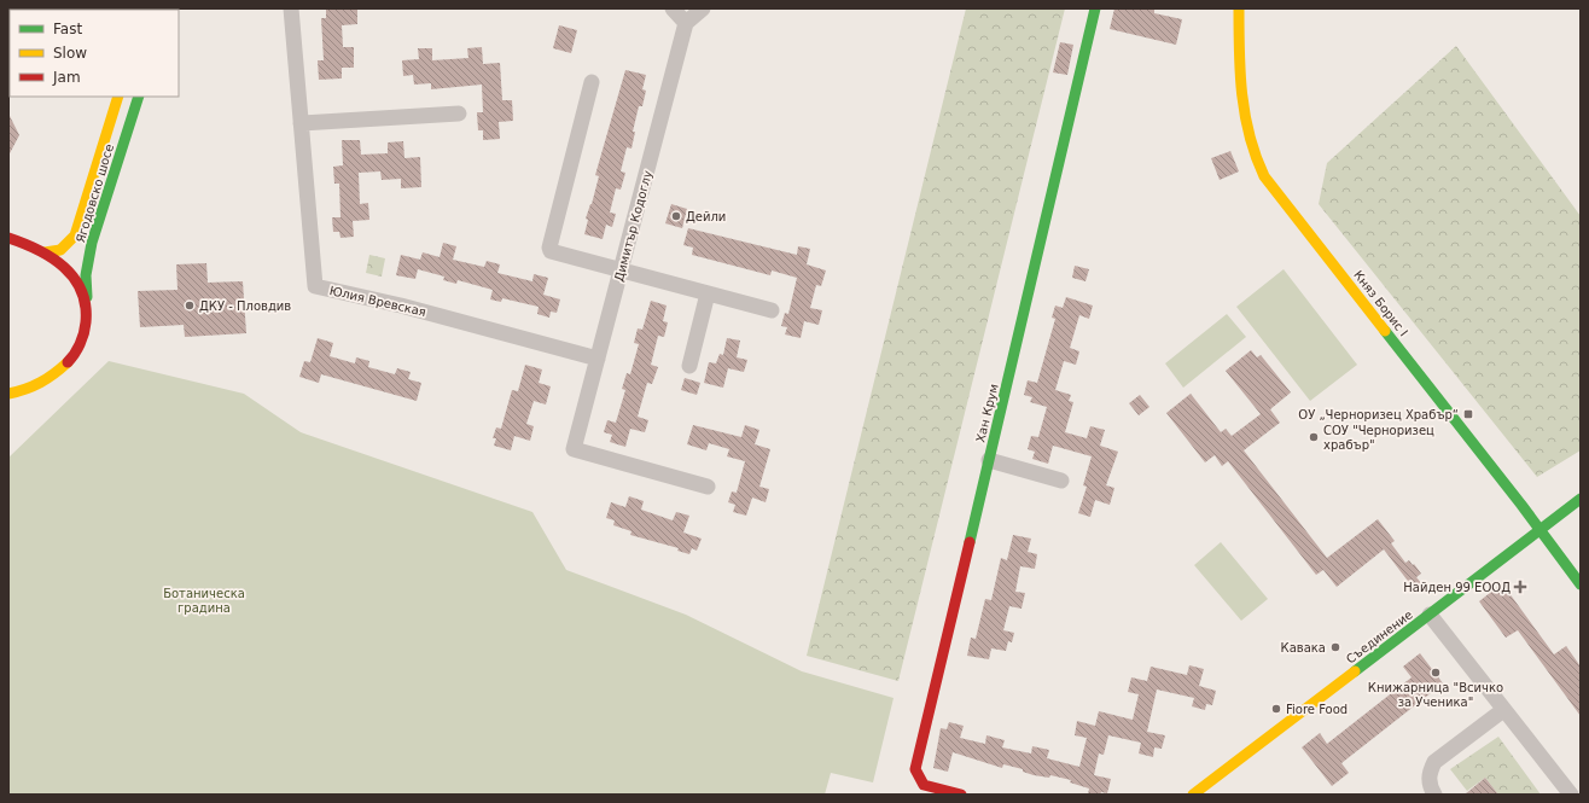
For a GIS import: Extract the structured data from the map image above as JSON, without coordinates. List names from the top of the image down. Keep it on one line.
{"streets":{"street":["Ягодовско шосе","Димитър Кодоглу","Юлия Вревская","Княз Борис I","Хан Крум","Съединение"]},"crossings":[["Димитър Кодоглу","Юлия Вревская"],["Княз Борис I","Съединение"]],"parks":["Ботаническа градина"],"places":{"other":["Дейли","ДКУ - Пловдив","СОУ \"Черноризец храбър\"","Кавака","Книжарница \"Всичко за Ученика\"","Fiore Food"],"transit":["ОУ „Черноризец Храбър“"],"health":["Найден 99 ЕООД"]},"legend":["Fast","Slow","Jam"]}
